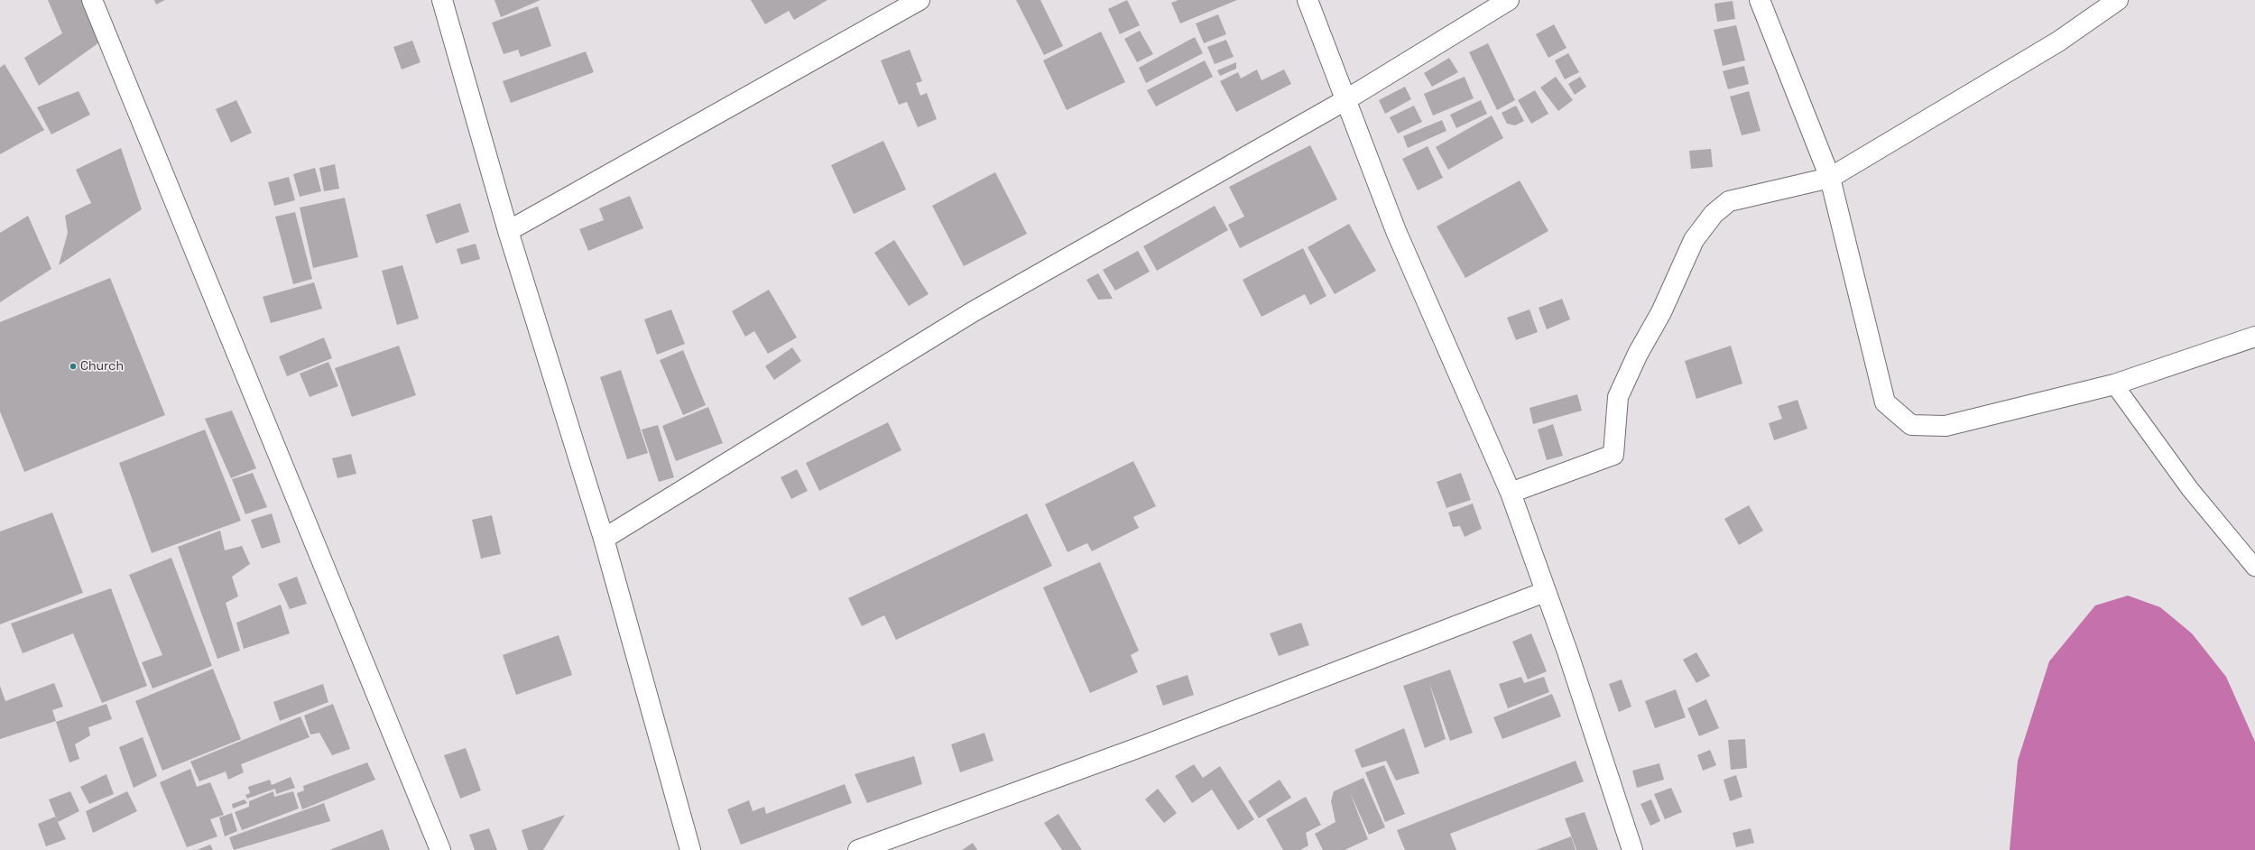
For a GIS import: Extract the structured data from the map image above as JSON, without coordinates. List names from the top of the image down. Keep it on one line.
{"places":["Church"]}
